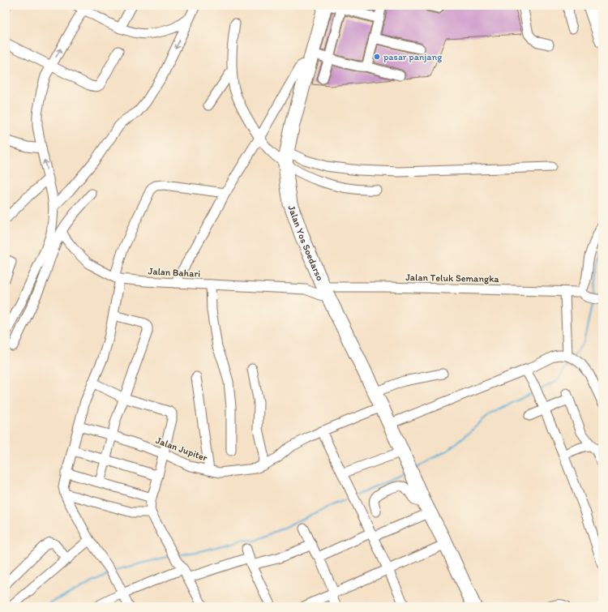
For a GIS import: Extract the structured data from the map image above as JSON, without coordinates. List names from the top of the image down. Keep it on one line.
{"streets":{"highway":["Jalan Yos Soedarso"],"street":["Jalan Bahari","Jalan Teluk Semangka","Jalan Jupiter"]},"crossings":[["Jalan Yos Soedarso","Jalan Bahari"],["Jalan Yos Soedarso","Jalan Teluk Semangka"],["Jalan Yos Soedarso","Jalan Jupiter"],["Jalan Bahari","Jalan Teluk Semangka"]],"places":["pasar panjang"]}
